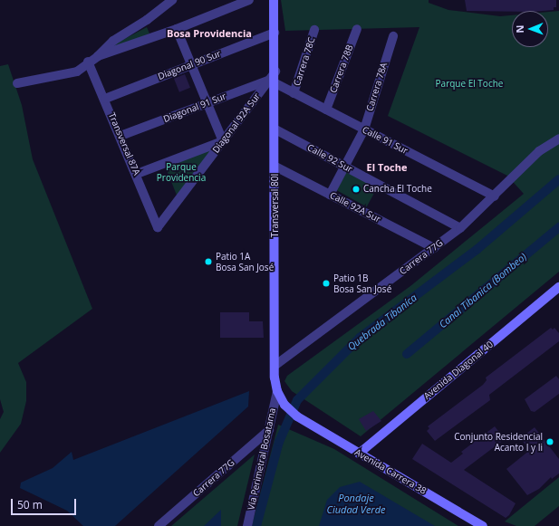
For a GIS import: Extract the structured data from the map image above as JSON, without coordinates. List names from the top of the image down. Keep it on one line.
{"streets":{"main road":["Transversal 80I","Avenida Diagonal 40","Avenida Carrera 38"],"street":["Carrera 78C","Diagonal 90 Sur","Carrera 78B","Carrera 78A","Diagonal 91 Sur","Diagonal 92A Sur","Calle 91 Sur","Transversal 87A","Calle 92 Sur","Calle 92A Sur","Carrera 77G","Vía Perimetral Bosatama"]},"crossings":[["Carrera 78C","Calle 91 Sur"],["Diagonal 90 Sur","Transversal 87A"],["Diagonal 90 Sur","Transversal 80I"],["Carrera 78B","Calle 91 Sur"],["Carrera 78A","Calle 91 Sur"],["Carrera 78A","Calle 92 Sur"],["Carrera 78A","Calle 92A Sur"],["Diagonal 91 Sur","Diagonal 92A Sur"],["Diagonal 91 Sur","Calle 91 Sur"],["Diagonal 91 Sur","Transversal 87A"],["Diagonal 91 Sur","Transversal 80I"],["Diagonal 92A Sur","Calle 91 Sur"],["Diagonal 92A Sur","Transversal 87A"],["Diagonal 92A Sur","Transversal 80I"],["Calle 91 Sur","Transversal 80I"],["Calle 91 Sur","Carrera 77G"],["Calle 92 Sur","Transversal 80I"],["Calle 92 Sur","Carrera 77G"],["Transversal 80I","Calle 92A Sur"],["Transversal 80I","Carrera 77G"],["Transversal 80I","Vía Perimetral Bosatama"],["Transversal 80I","Avenida Carrera 38"],["Calle 92A Sur","Carrera 77G"],["Carrera 77G","Vía Perimetral Bosatama"],["Avenida Diagonal 40","Avenida Carrera 38"]],"districts":["Bosa Providencia","El Toche"],"water":["Canal Tibanica (Bombeo)","Quebrada Tibaníca","Pondaje Ciudad Verde"],"parks":["Parque El Toche","Parque Providencia"],"places":["Cancha El Toche","Patio 1A Bosa San José","Patio 1B Bosa San José","Conjunto Residencial Acanto I y Ii"],"scale_bar":"50 m","north":"left"}
